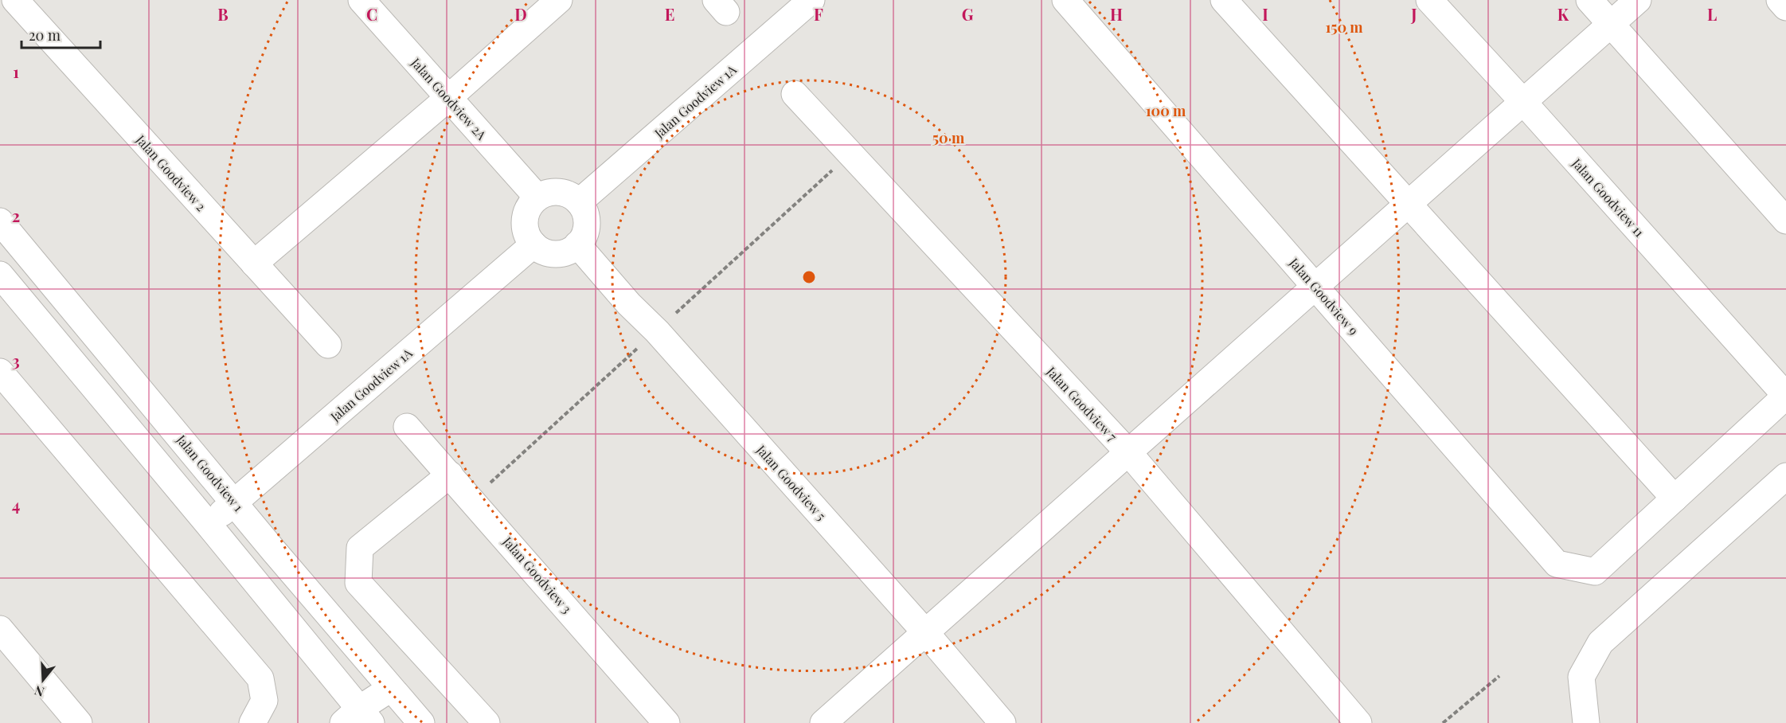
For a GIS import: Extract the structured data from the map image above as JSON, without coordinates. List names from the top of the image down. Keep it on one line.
{"streets":{"street":["Jalan Goodview 2A","Jalan Goodview 1A","Jalan Goodview 2","Jalan Goodview 11","Jalan Goodview 9","Jalan Goodview 7","Jalan Goodview 1","Jalan Goodview 5","Jalan Goodview 3"]},"crossings":[["Jalan Goodview 2A","Jalan Goodview 1A"],["Jalan Goodview 2A","Jalan Goodview 5"],["Jalan Goodview 1A","Jalan Goodview 1"],["Jalan Goodview 1A","Jalan Goodview 5"]],"scale_bar":"20 m","north":"bottom","grid":{"columns":["B","C","D","E","F","G","H","I","J","K","L"],"rows":["1","2","3","4"]},"rings":["150 m","100 m","50 m"]}
